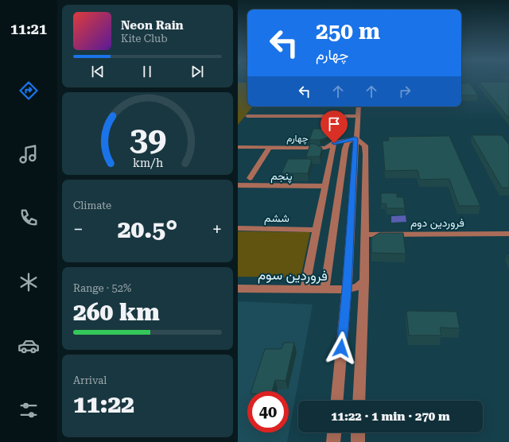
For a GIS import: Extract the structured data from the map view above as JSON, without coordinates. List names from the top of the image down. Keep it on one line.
{"streets":{"street":["چهارم","پنجم","ششم","فروردین دوم","فروردین سوم"]},"page":{"tabs":"11:21","turn":["250 m","چهارم"],"song":["Neon Rain","Kite Club"],"tile":["Climate",["Range · 52%","260 km"],["Arrival","11:22"]],"heat":["−","20.5°","+"],"limit":"40","trip":"11:22 · 1 min · 270 m","gauge":["39","km/h"]}}
